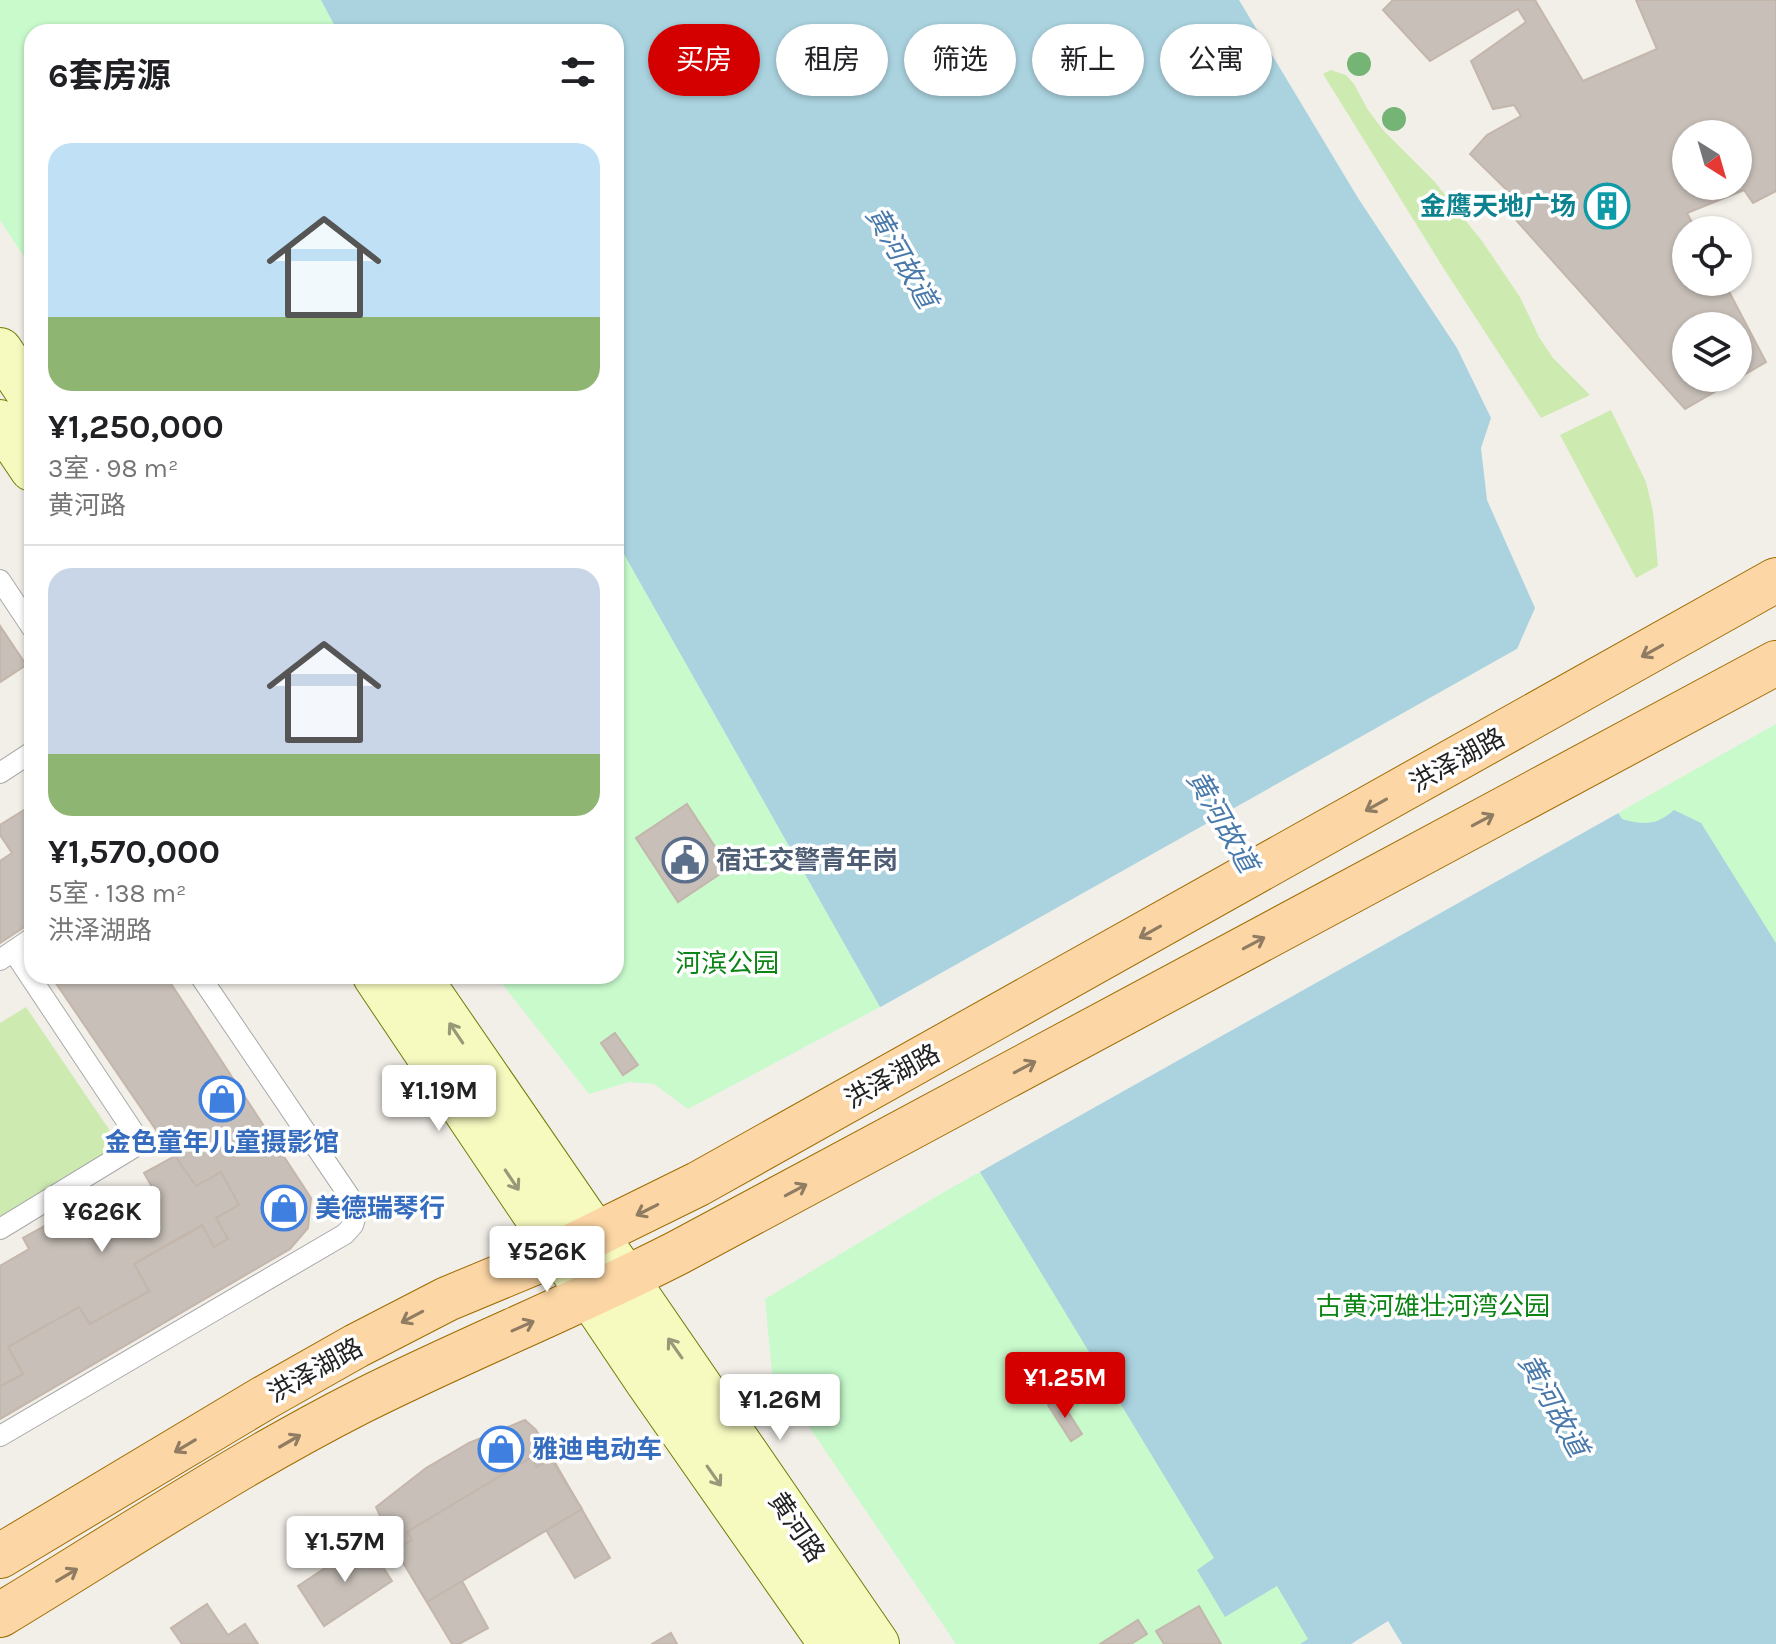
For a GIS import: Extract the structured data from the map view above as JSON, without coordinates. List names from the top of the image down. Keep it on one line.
{"streets":{"main road":["洪泽湖路","黄河路"]},"crossings":[["洪泽湖路","黄河路"]],"water":["黄河故道"],"parks":["河滨公园","古黄河雄壮河湾公园"],"places":{"building":["金鹰天地广场"],"public building":["宿迁交警青年岗"],"shop":["金色童年儿童摄影馆","美德瑞琴行","雅迪电动车"]},"north":"bottom right","page":{"chip":["买房","租房","筛选","新上","公寓"],"heading":"6套房源","list":[{"name":"¥1,250,000","note":"3室 · 98 m² · 黄河路"},{"name":"¥1,570,000","note":"5室 · 138 m² · 洪泽湖路"}],"price":["¥1.19M","¥626K","¥526K","¥1.25M","¥1.26M","¥1.57M"]}}
